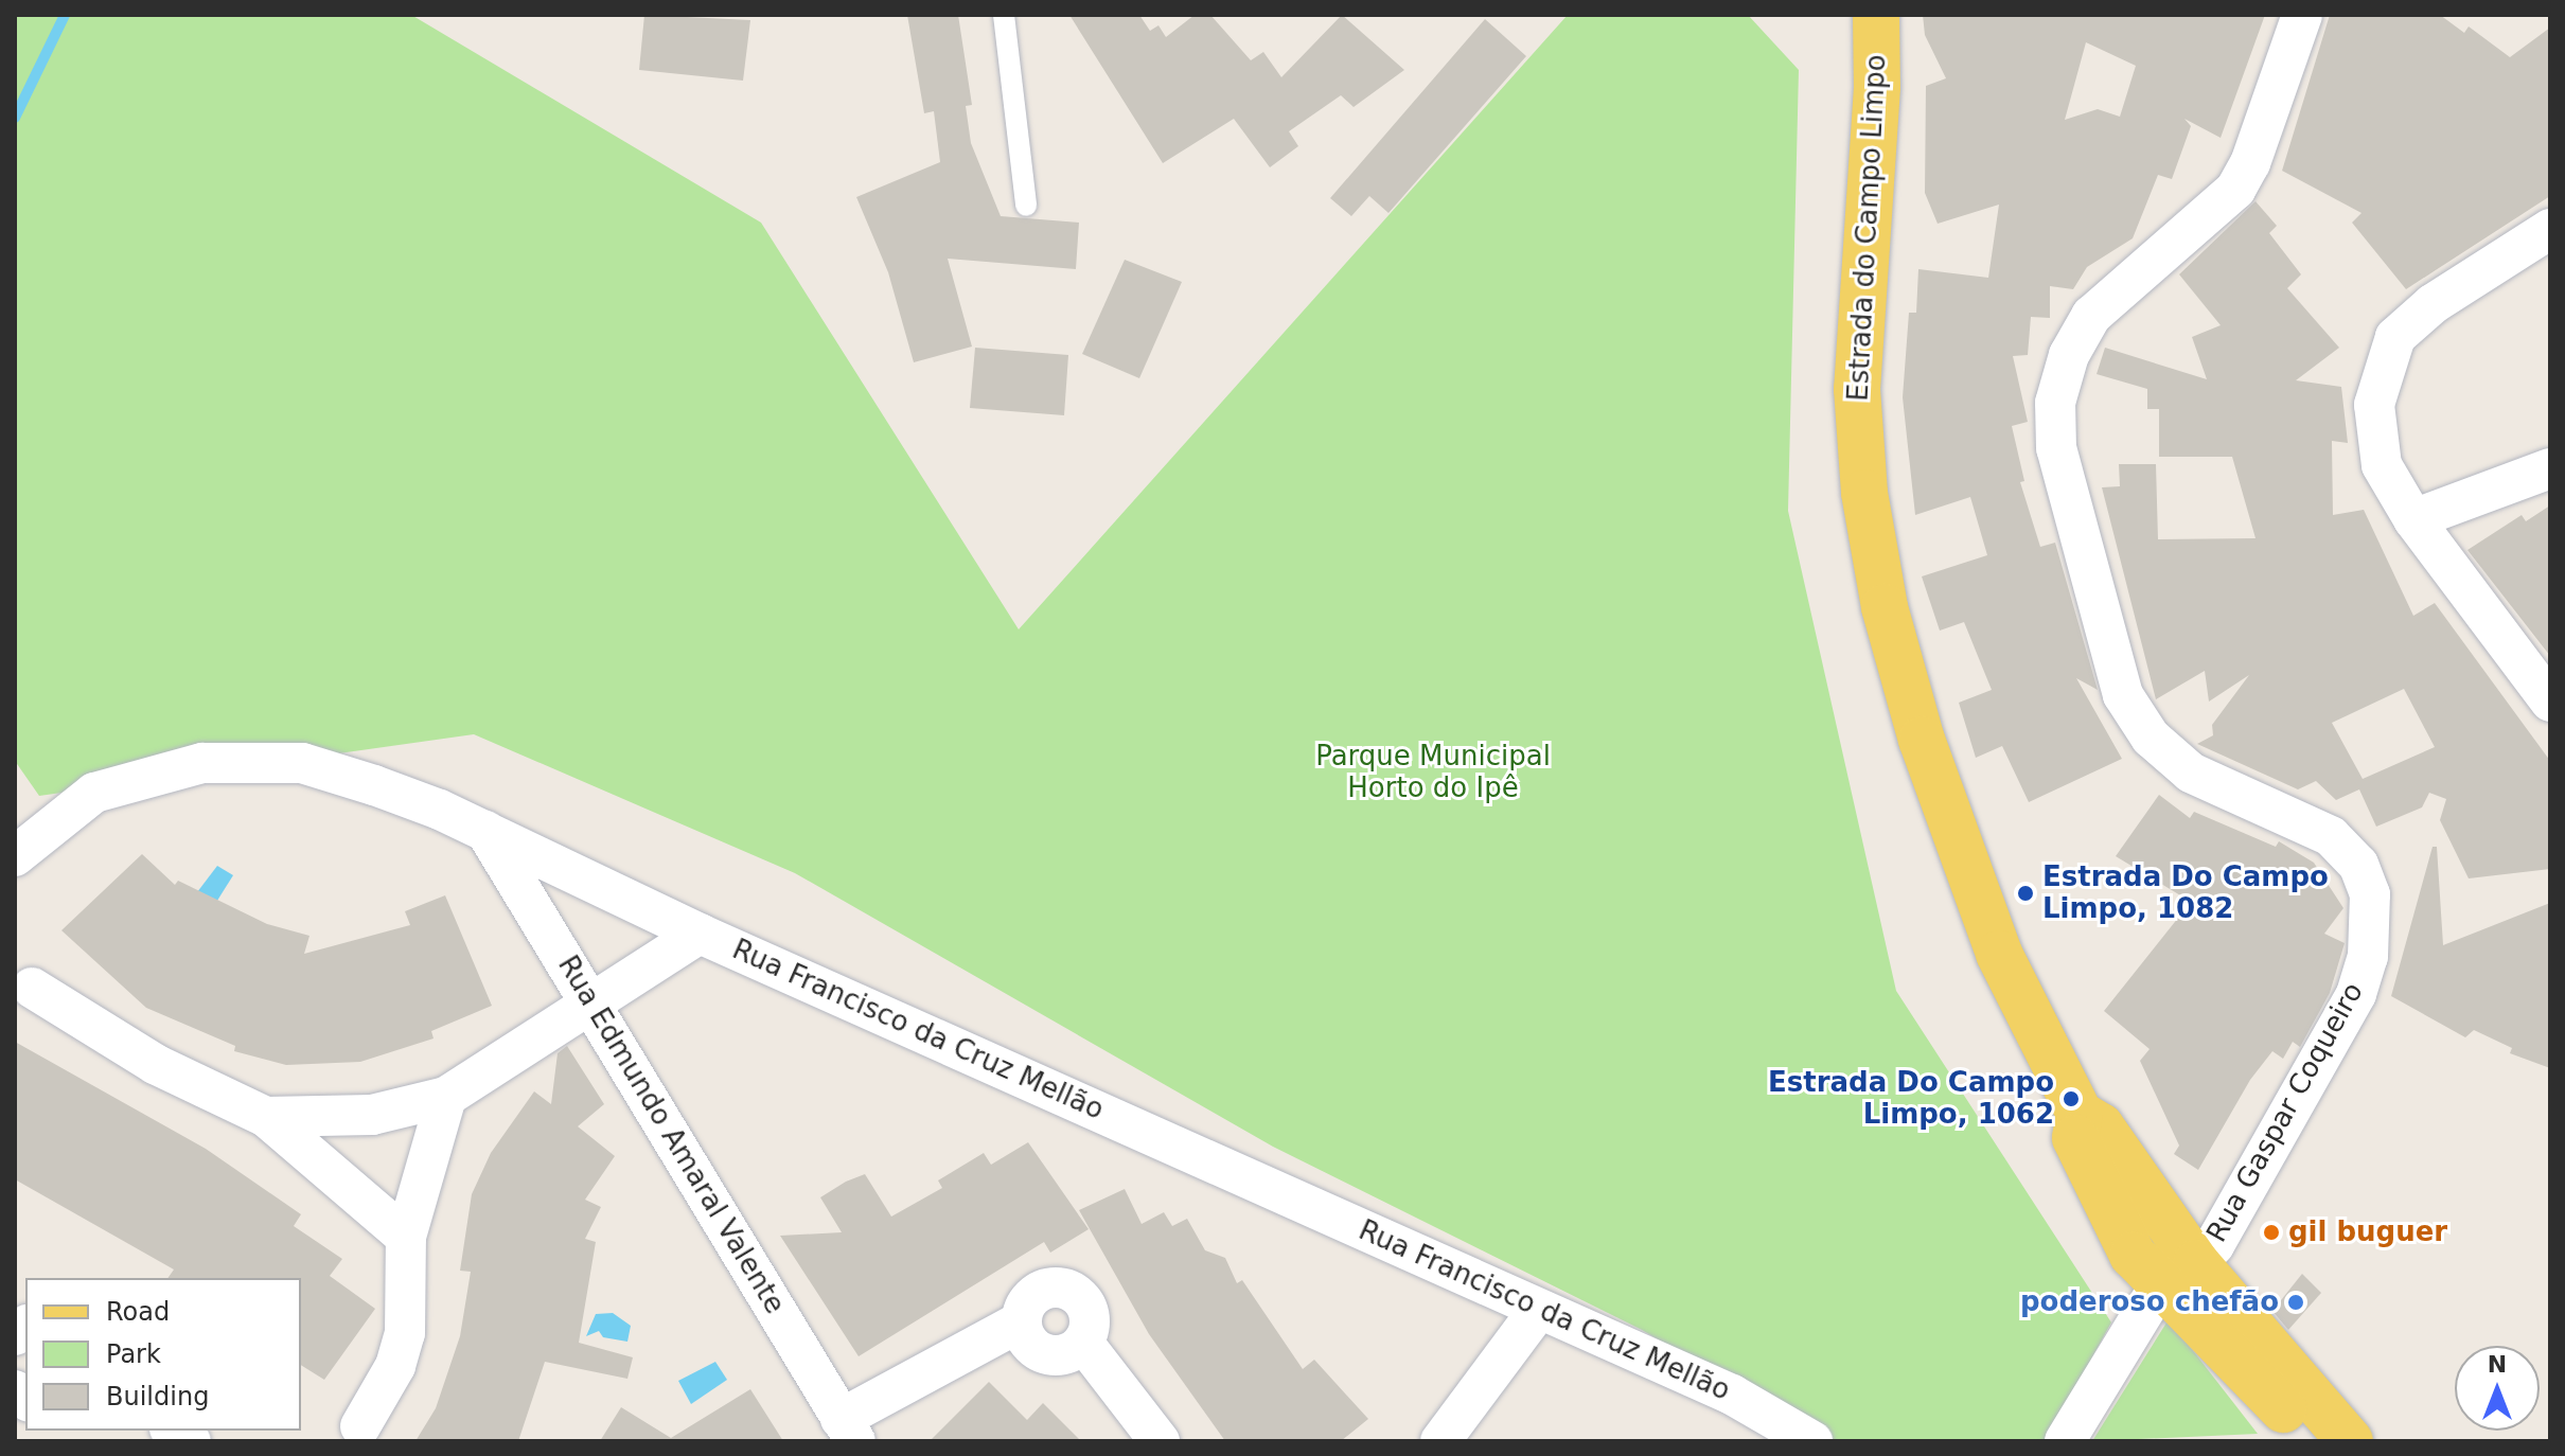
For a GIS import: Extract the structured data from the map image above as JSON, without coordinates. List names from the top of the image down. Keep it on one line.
{"streets":{"main road":["Estrada do Campo Limpo"],"street":["Rua Francisco da Cruz Mellão","Rua Gaspar Coqueiro","Rua Edmundo Amaral Valente"]},"crossings":[["Estrada do Campo Limpo","Rua Gaspar Coqueiro"],["Rua Francisco da Cruz Mellão","Rua Edmundo Amaral Valente"]],"parks":["Parque Municipal Horto do Ipê"],"places":["Estrada Do Campo Limpo, 1082","Estrada Do Campo Limpo, 1062","gil buguer","poderoso chefão"],"legend":["Road","Park","Building"],"north":"top"}
